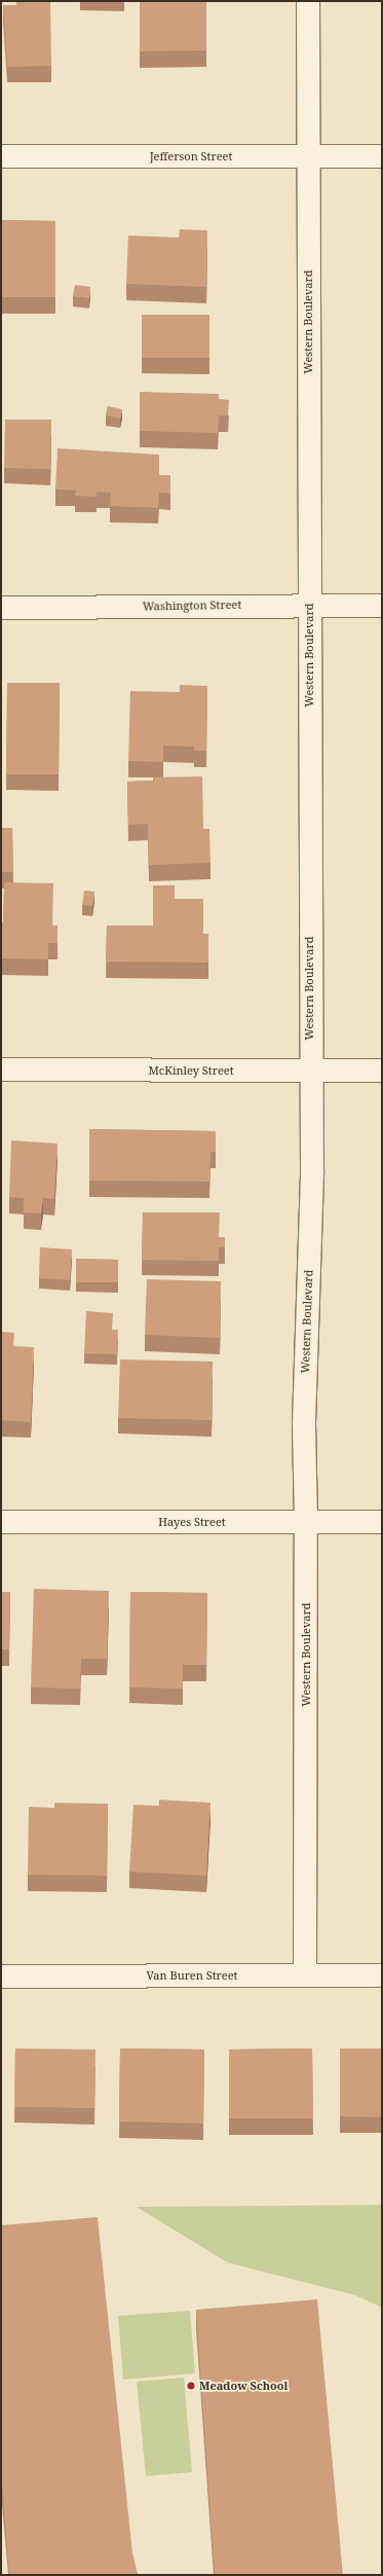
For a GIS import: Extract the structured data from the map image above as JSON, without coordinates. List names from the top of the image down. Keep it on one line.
{"streets":{"street":["Jefferson Street","Western Boulevard","Washington Street","McKinley Street","Hayes Street","Van Buren Street"]},"crossings":[["Jefferson Street","Western Boulevard"],["Western Boulevard","Washington Street"],["Western Boulevard","McKinley Street"],["Western Boulevard","Hayes Street"],["Western Boulevard","Van Buren Street"]],"places":["Meadow School"]}
